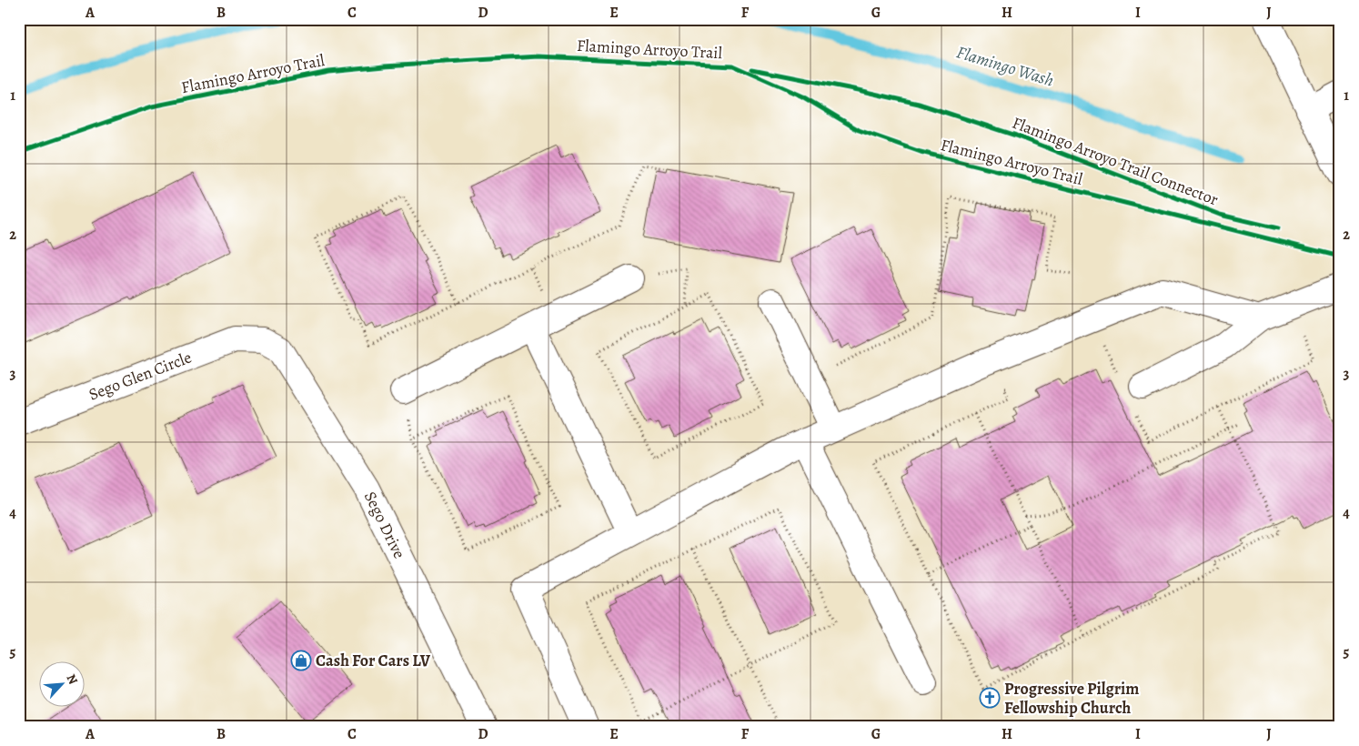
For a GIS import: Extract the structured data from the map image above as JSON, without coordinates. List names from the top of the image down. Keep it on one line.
{"streets":{"street":["Sego Glen Circle","Sego Drive"],"cycle path":["Flamingo Arroyo Trail","Flamingo Arroyo Trail Connector"]},"crossings":[["Sego Glen Circle","Sego Drive"]],"water":["Flamingo Wash"],"places":{"shop":["Cash For Cars LV"],"church":["Progressive Pilgrim Fellowship Church"]},"north":"top right","grid":{"columns":["A","B","C","D","E","F","G","H","I","J"],"rows":["1","2","3","4","5"]}}
